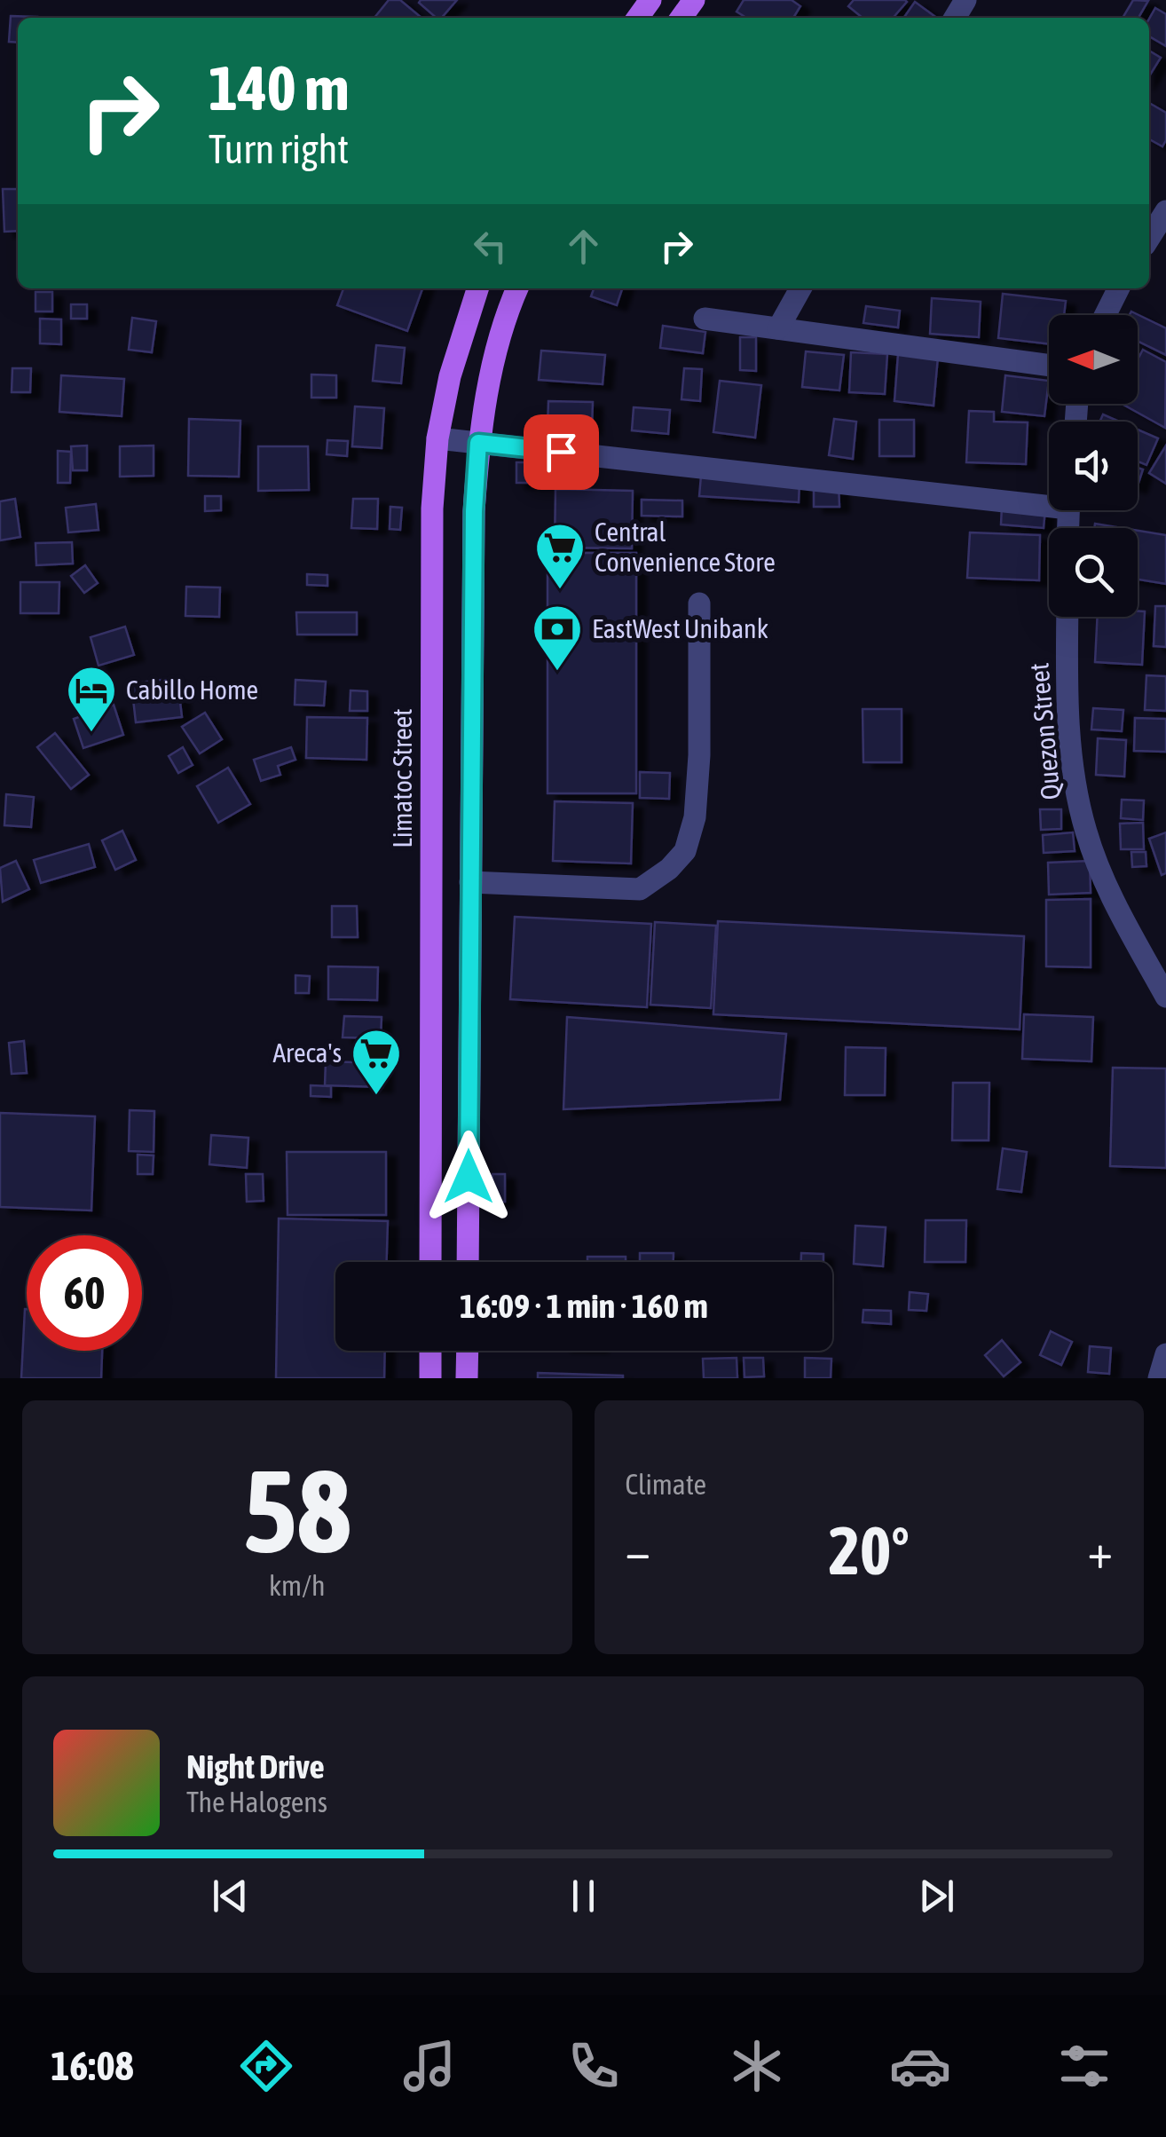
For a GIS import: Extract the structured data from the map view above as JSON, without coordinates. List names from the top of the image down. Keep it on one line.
{"streets":{"main road":["Limatoc Street"],"street":["Quezon Street"]},"places":{"supermarket":["Central Convenience Store","Areca's"],"bank":["EastWest Unibank"],"hotel":["Cabillo Home"]},"north":"left","page":{"turn":["140 m","Turn right"],"limit":"60","trip":"16:09 · 1 min · 160 m","tile":[["58","km/h"],"Climate"],"heat":["−","20°","+"],"song":["Night Drive","The Halogens"],"tabs":"16:08"}}
